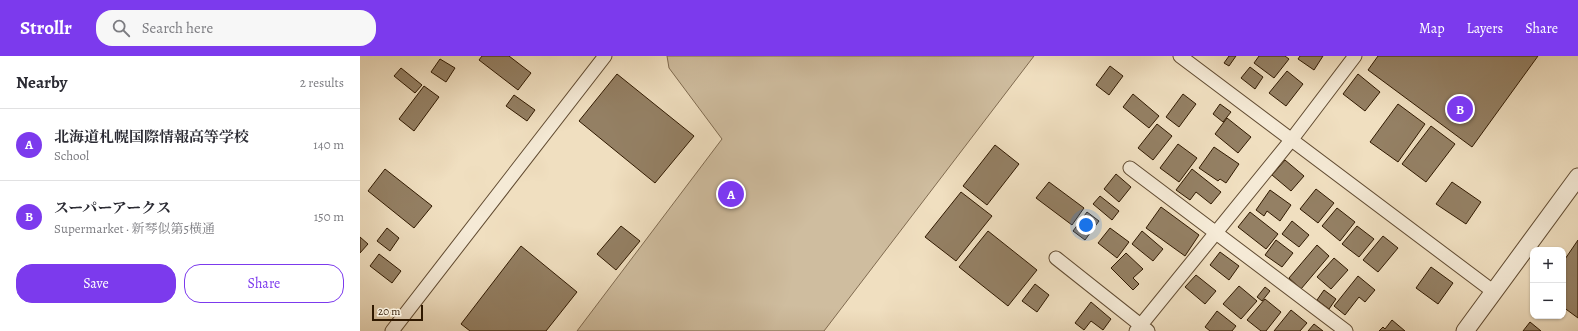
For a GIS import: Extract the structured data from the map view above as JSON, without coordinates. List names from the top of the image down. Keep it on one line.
{"scale_bar":"20 m","page":{"header":"Strollr","search":"Search here","nav":["Map","Layers","Share"],"heading":["Nearby","2 results"],"pins":["B","A"],"list":[{"mark":"A","name":"北海道札幌国際情報高等学校","note":"School","value":"140 m"},{"mark":"B","name":"スーパーアークス","note":"Supermarket · 新琴似第5横通","value":"150 m"}],"map_buttons":["+","−"],"buttons":["Save","Share"],"scale":"20 m"}}
